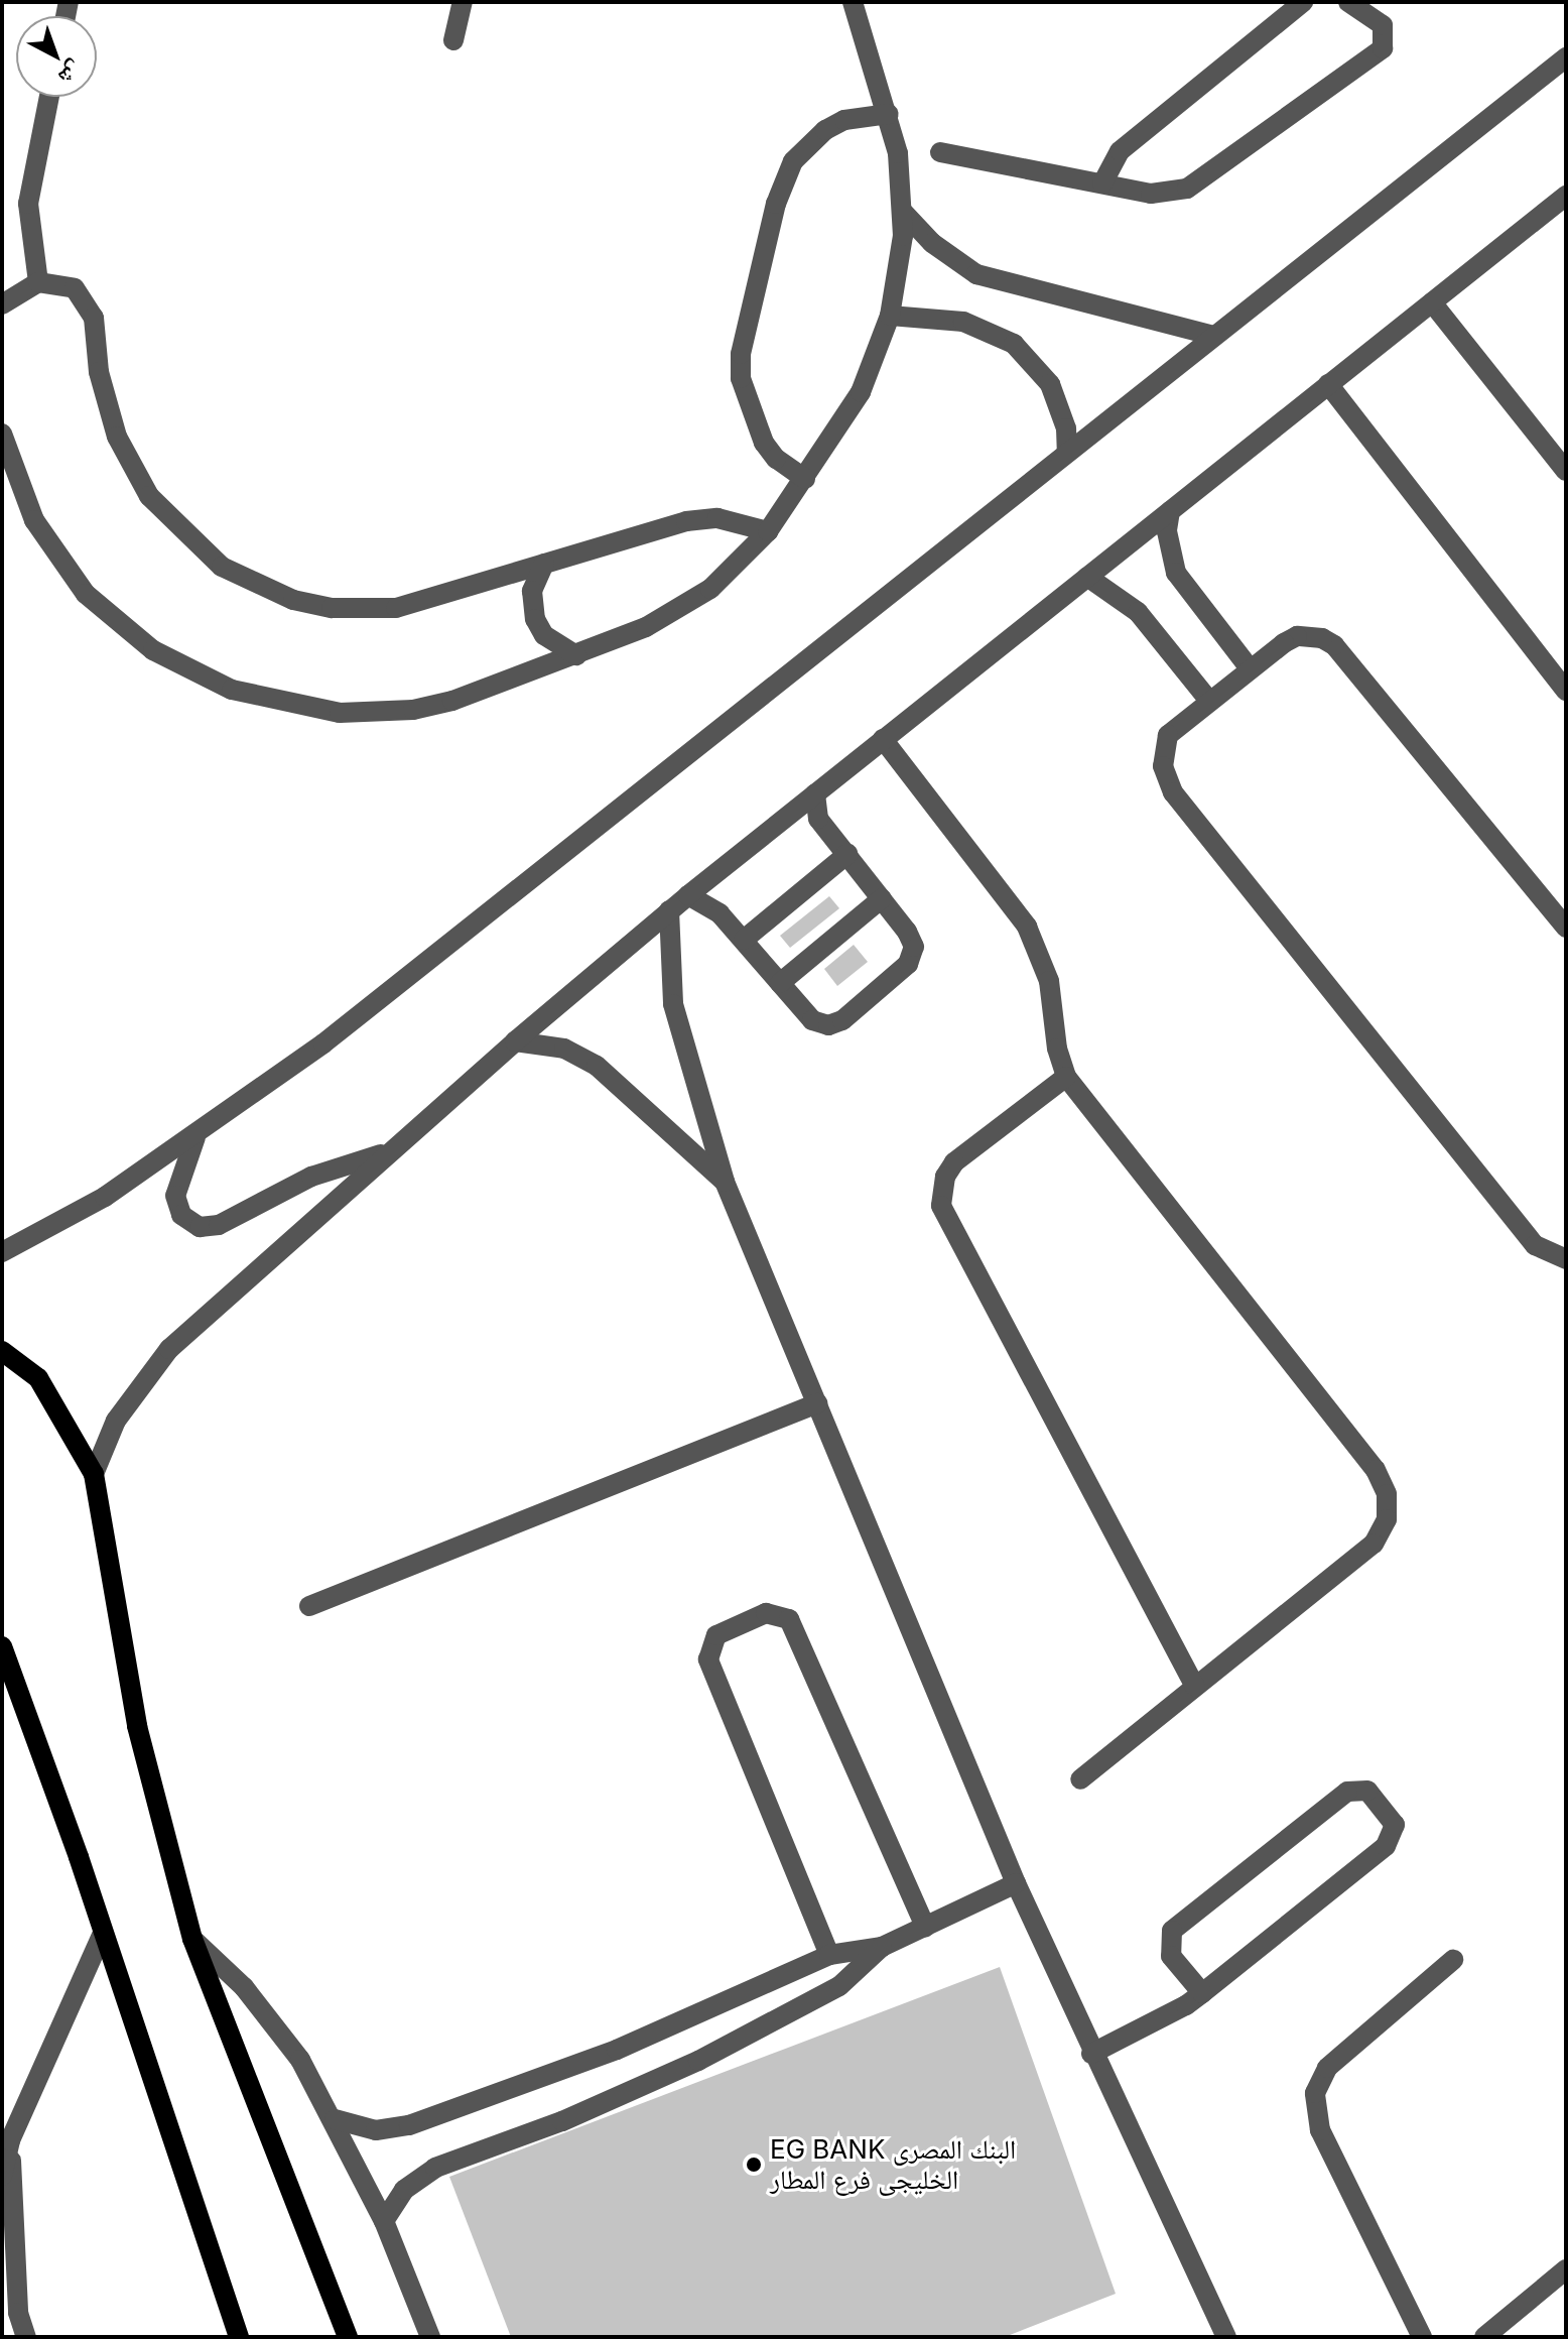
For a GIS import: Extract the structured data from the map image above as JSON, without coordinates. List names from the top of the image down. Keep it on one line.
{"places":["EG BANK البنك المصرى الخليجى فرع المطار"],"north":"bottom right"}
